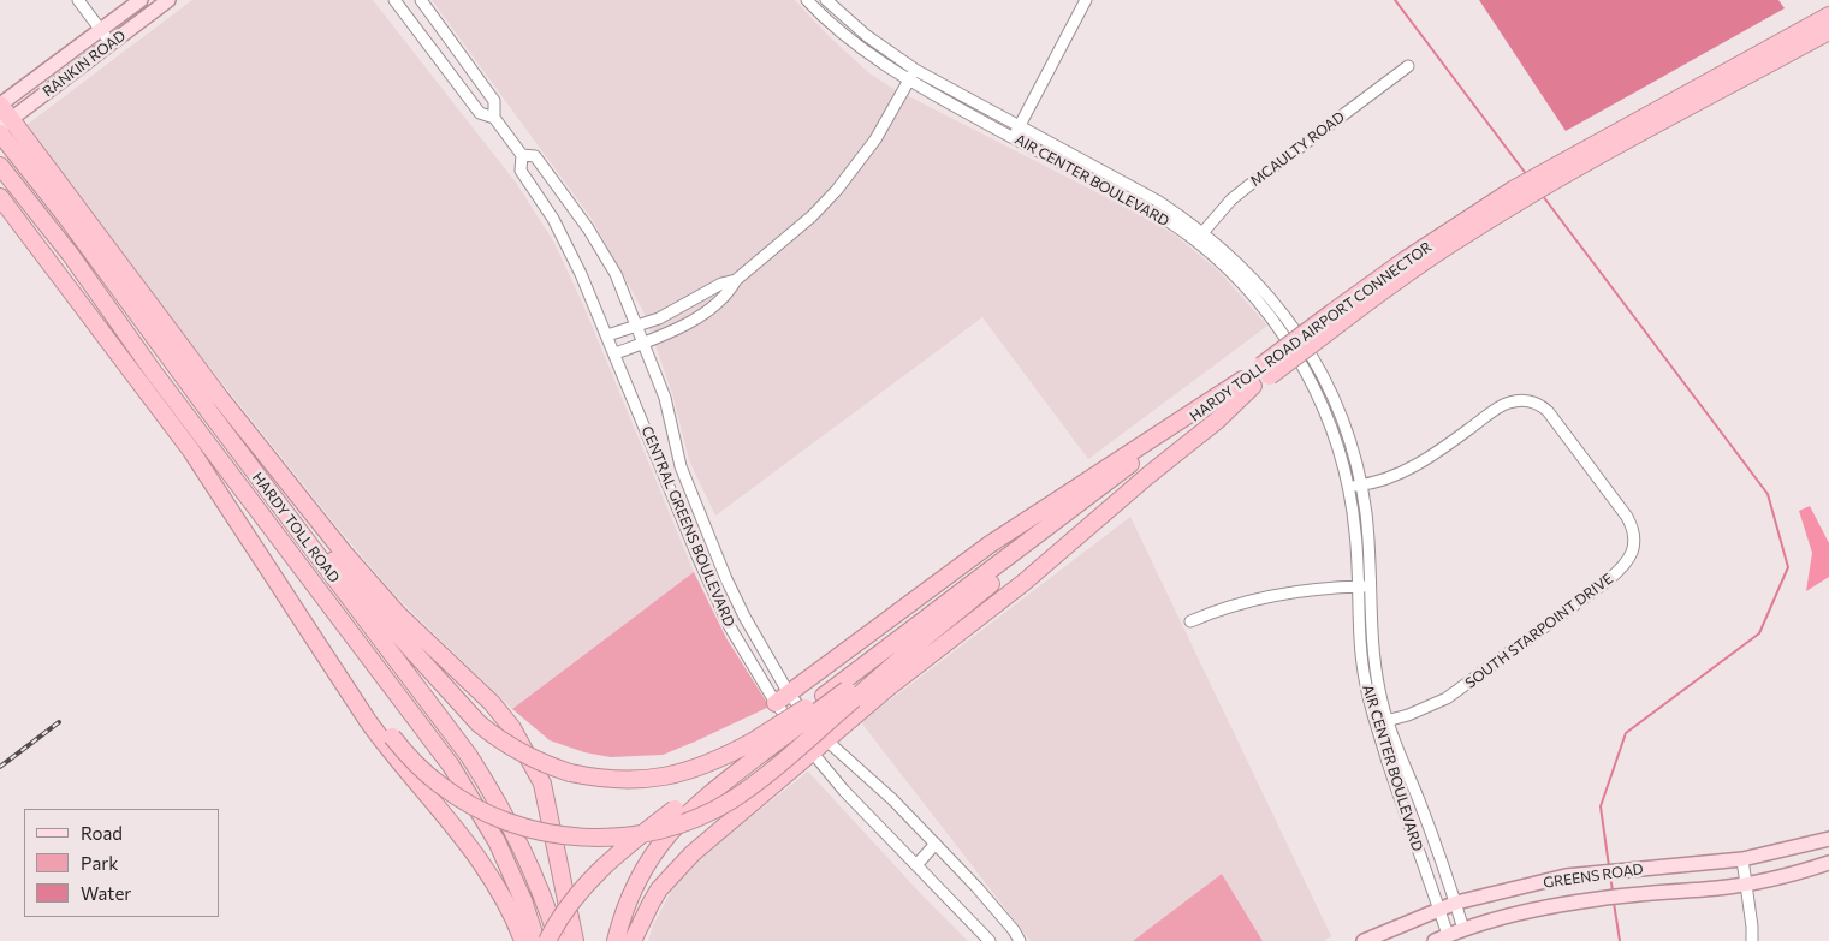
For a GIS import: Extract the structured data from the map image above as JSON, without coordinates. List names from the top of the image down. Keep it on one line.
{"streets":{"highway":["HARDY TOLL ROAD AIRPORT CONNECTOR","HARDY TOLL ROAD"],"main road":["RANKIN ROAD","GREENS ROAD"],"street":["MCAULTY ROAD","AIR CENTER BOULEVARD","CENTRAL GREENS BOULEVARD","SOUTH STARPOINT DRIVE"]},"crossings":[["MCAULTY ROAD","AIR CENTER BOULEVARD"],["AIR CENTER BOULEVARD","SOUTH STARPOINT DRIVE"],["AIR CENTER BOULEVARD","GREENS ROAD"]],"legend":["Road","Park","Water"]}
